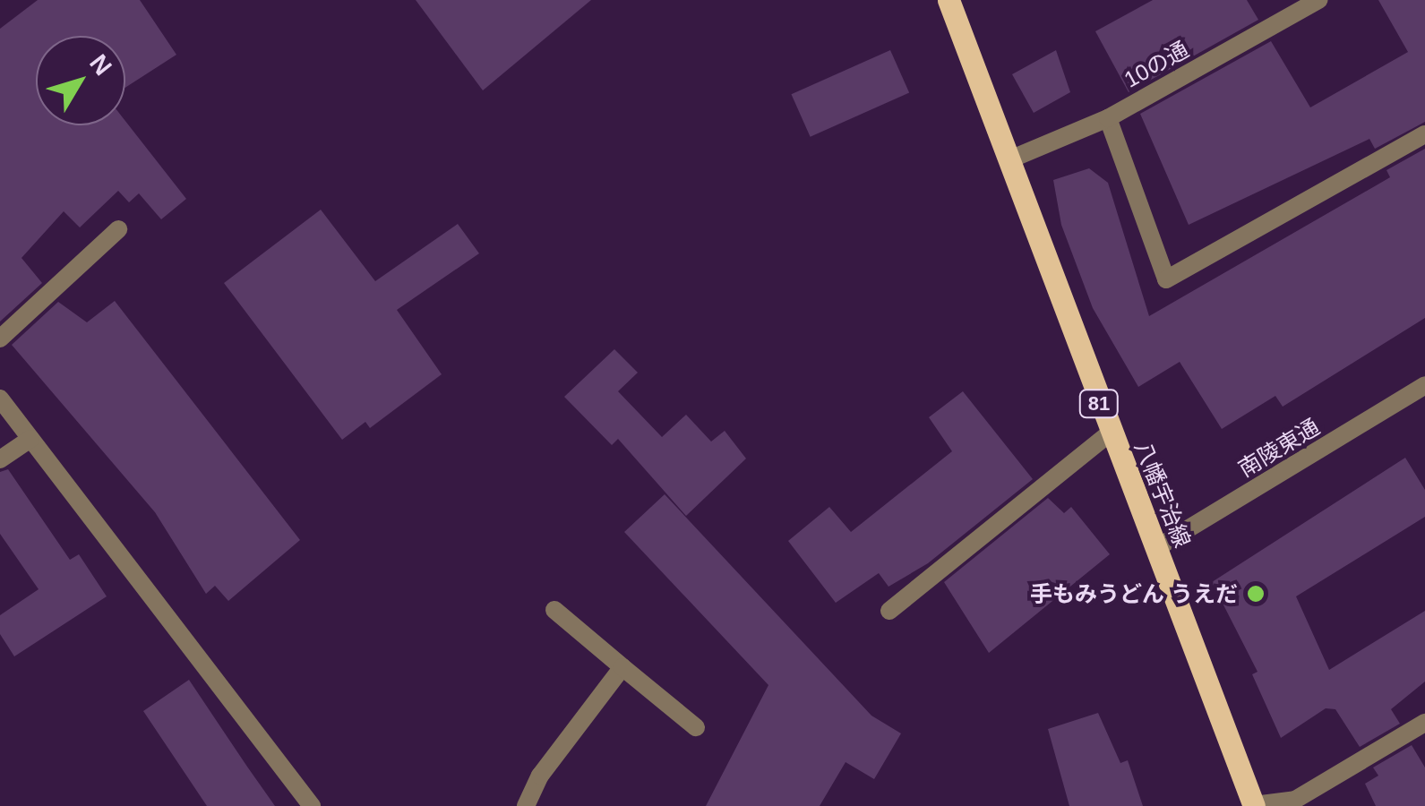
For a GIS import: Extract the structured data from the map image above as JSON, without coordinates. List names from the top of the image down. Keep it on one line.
{"streets":{"main road":["81","八幡宇治線"],"street":["10の通","南陵東通"]},"crossings":[["10の通","八幡宇治線"],["南陵東通","八幡宇治線"]],"places":["手もみうどん うえだ"],"north":"top right"}
